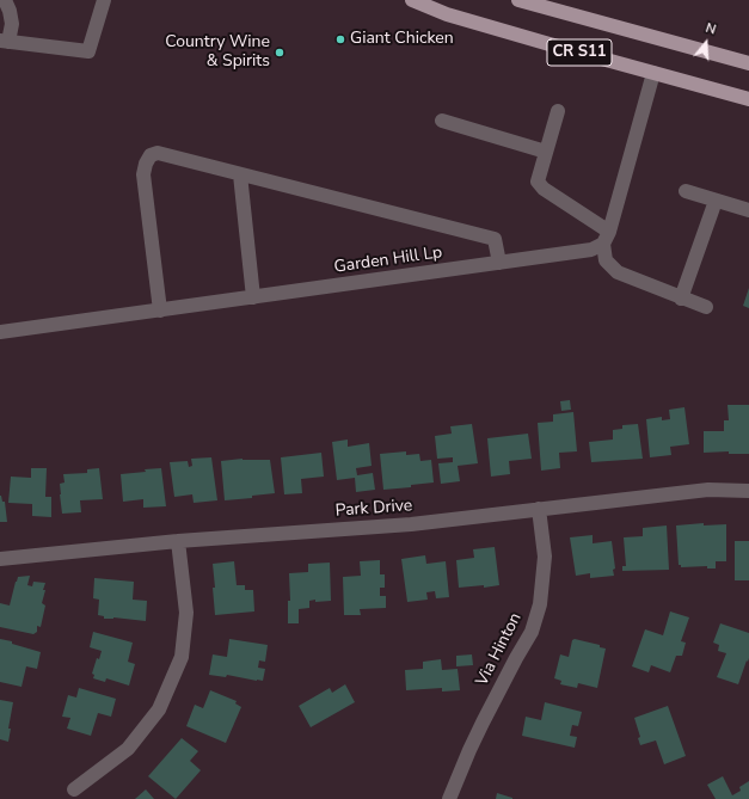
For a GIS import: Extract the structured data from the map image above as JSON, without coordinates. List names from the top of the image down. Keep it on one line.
{"streets":{"main road":["CR S11"],"street":["Garden Hill Lp","Park Drive","Via Hinton"]},"crossings":[["Park Drive","Via Hinton"]],"places":["Giant Chicken","Country Wine & Spirits"],"north":"top"}
